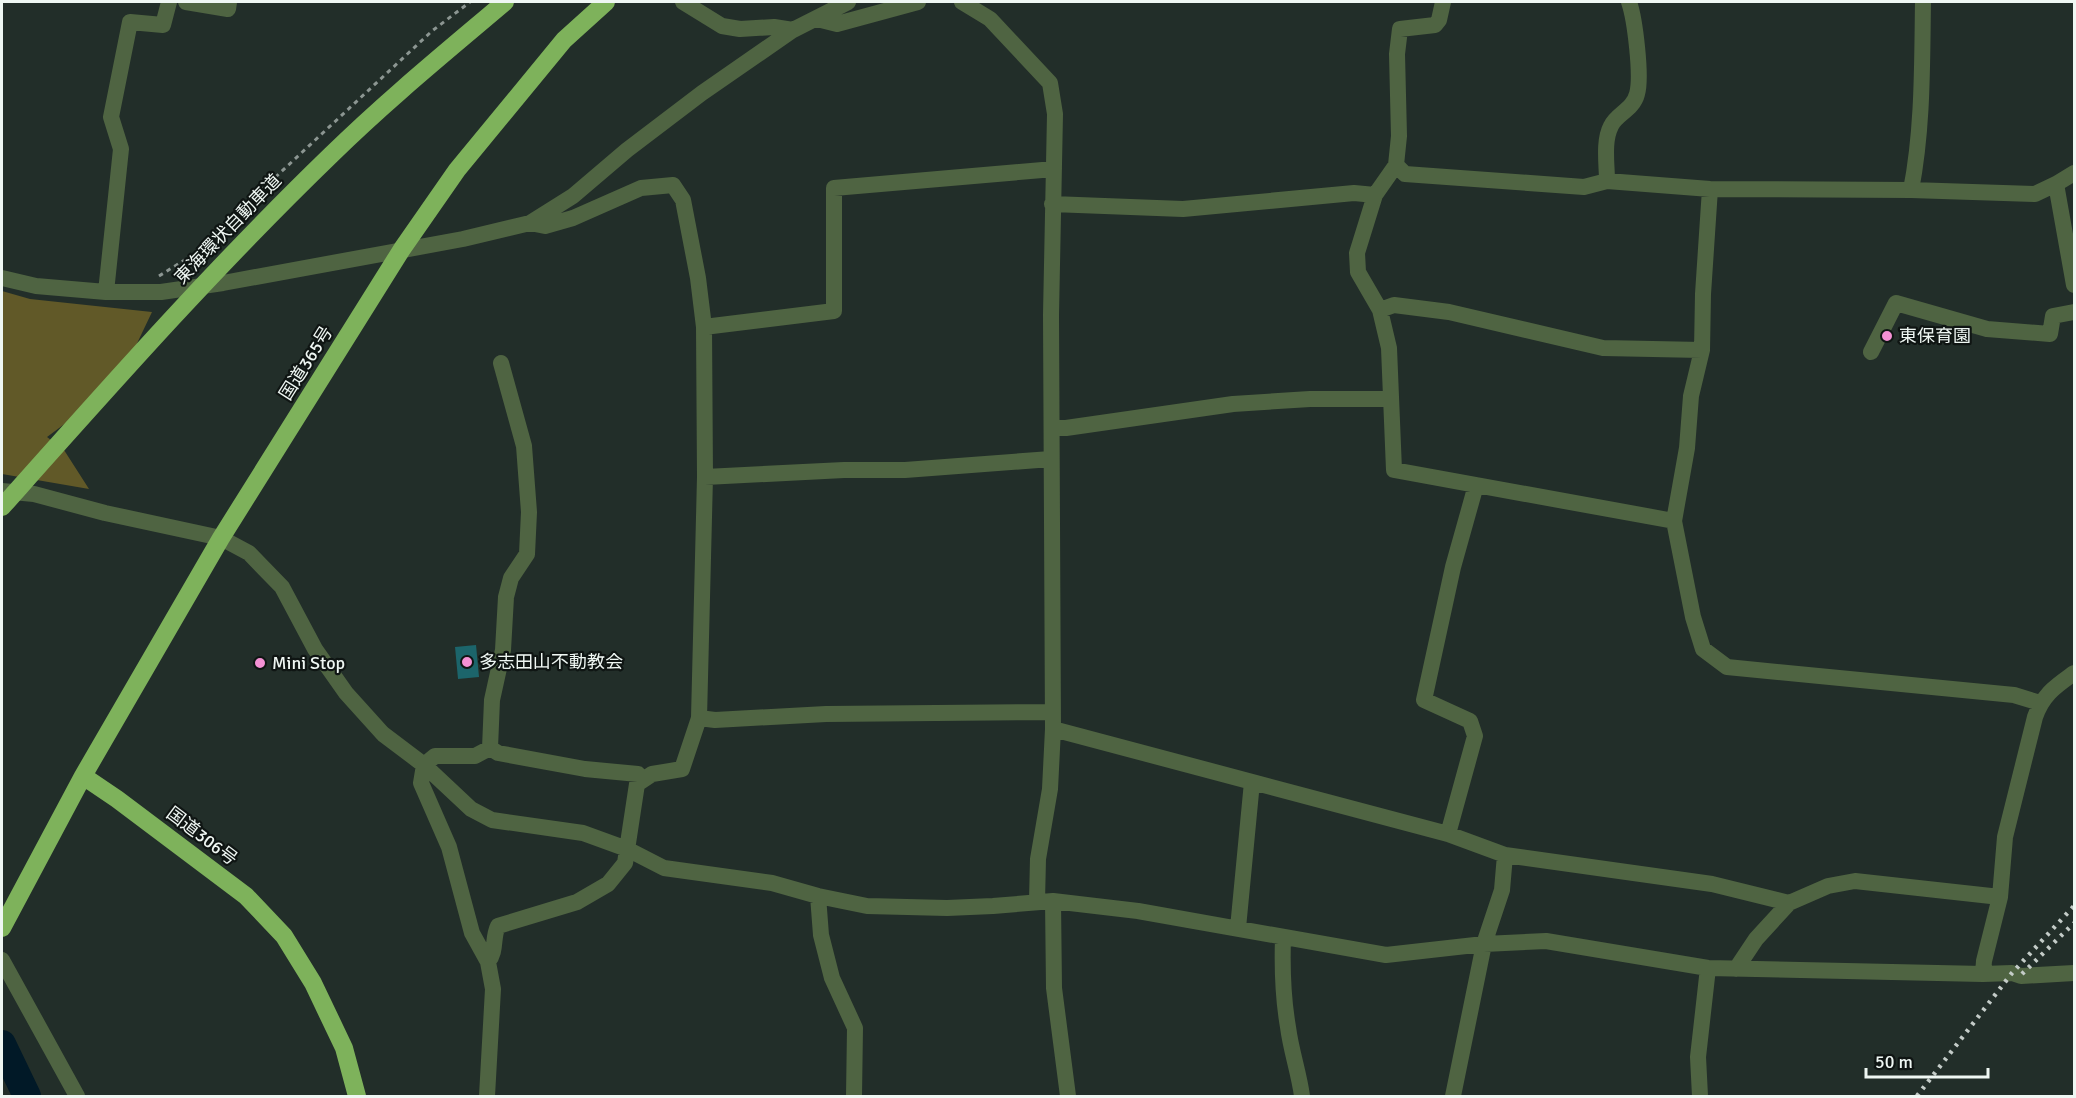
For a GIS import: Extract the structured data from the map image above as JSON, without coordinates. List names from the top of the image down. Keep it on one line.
{"streets":{"highway":["東海環状自動車道","国道365号","国道306号"]},"crossings":[["国道365号","国道306号"]],"places":["東保育園","多志田山不動教会","Mini Stop"],"scale_bar":"50 m"}
